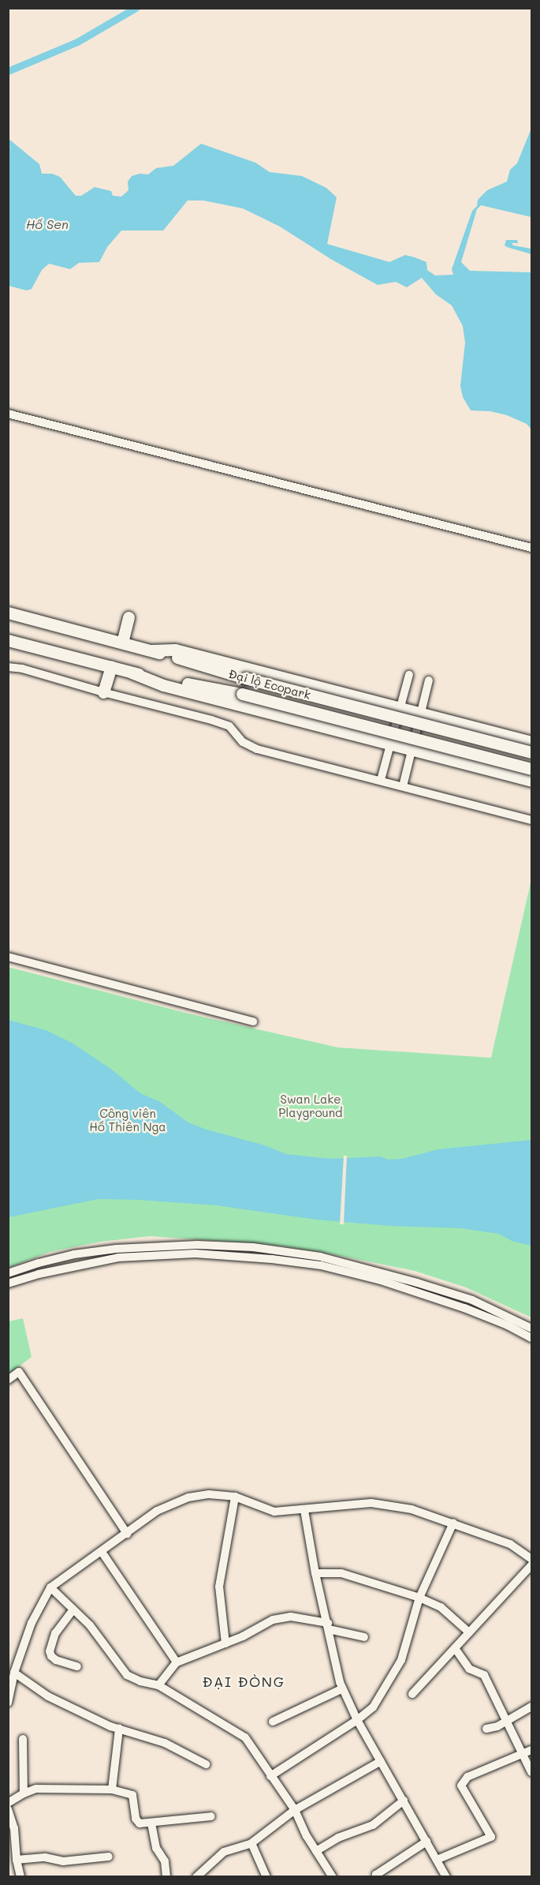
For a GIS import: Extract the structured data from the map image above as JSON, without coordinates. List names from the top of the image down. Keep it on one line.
{"streets":{"highway":["Đại lộ Ecopark"]},"districts":["ĐẠI ĐÒNG"],"water":["Hồ Sen"],"parks":["Swan Lake Playground","Công viên Hồ Thiên Nga"]}
